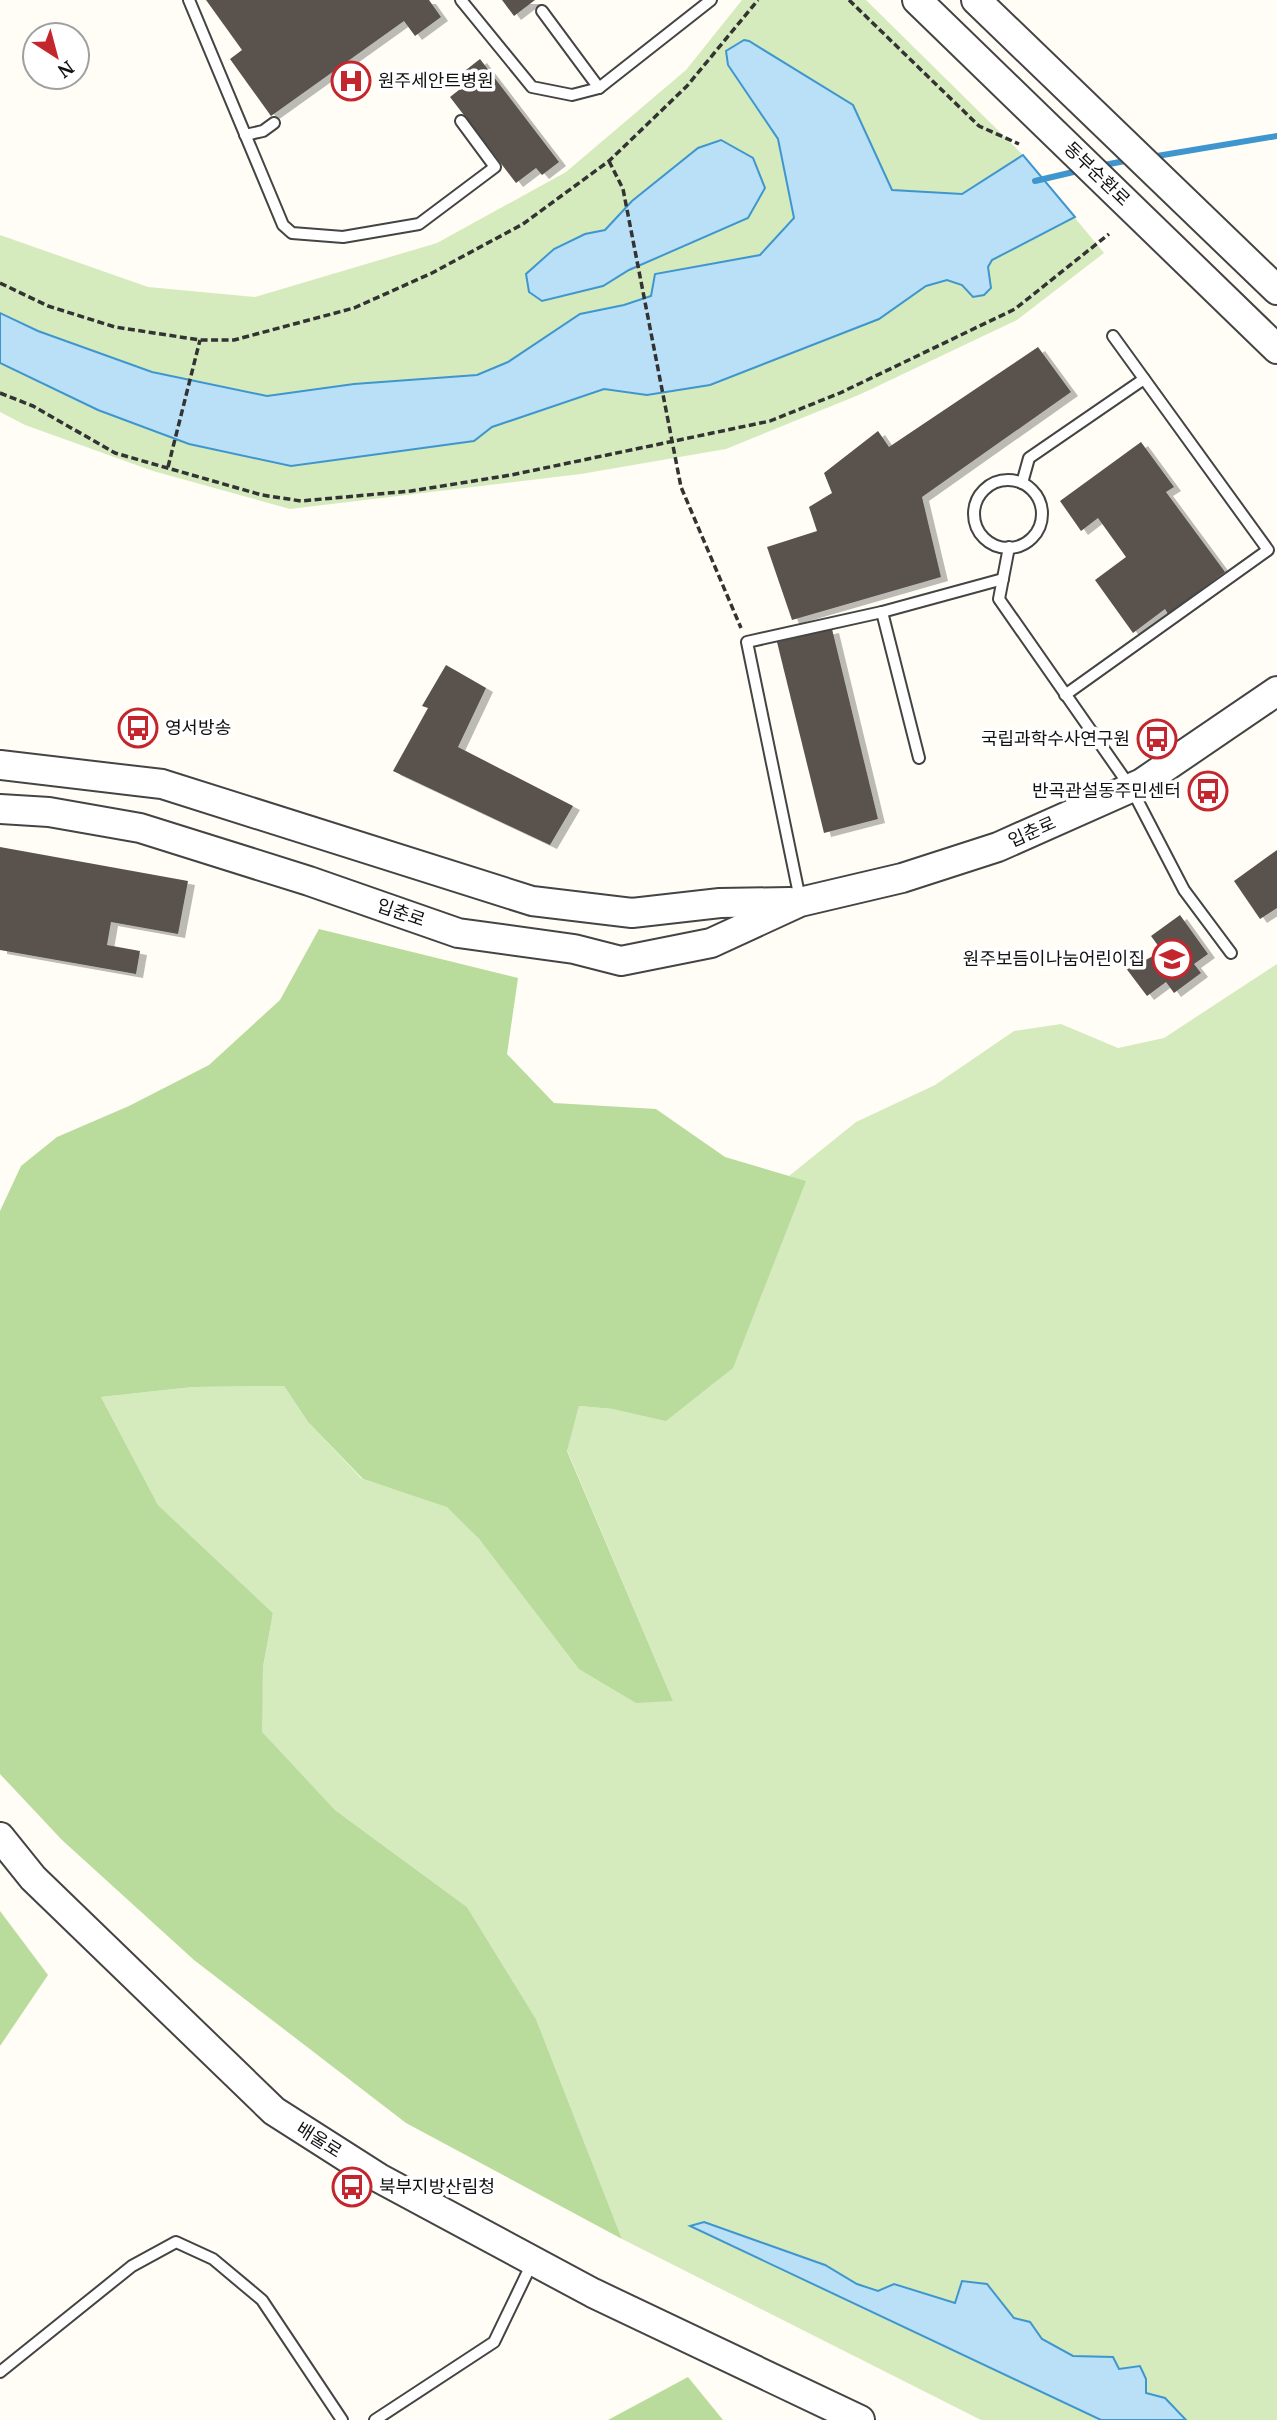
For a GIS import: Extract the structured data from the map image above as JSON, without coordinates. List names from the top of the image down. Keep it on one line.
{"streets":{"street":["동부순환로","입춘로","배울로"]},"places":{"hospital":["원주세안트병원"],"bus stop":["영서방송","국립과학수사연구원","반곡관설동주민센터","북부지방산림청"],"school or university":["원주보듬이나눔어린이집"]},"north":"bottom right"}
